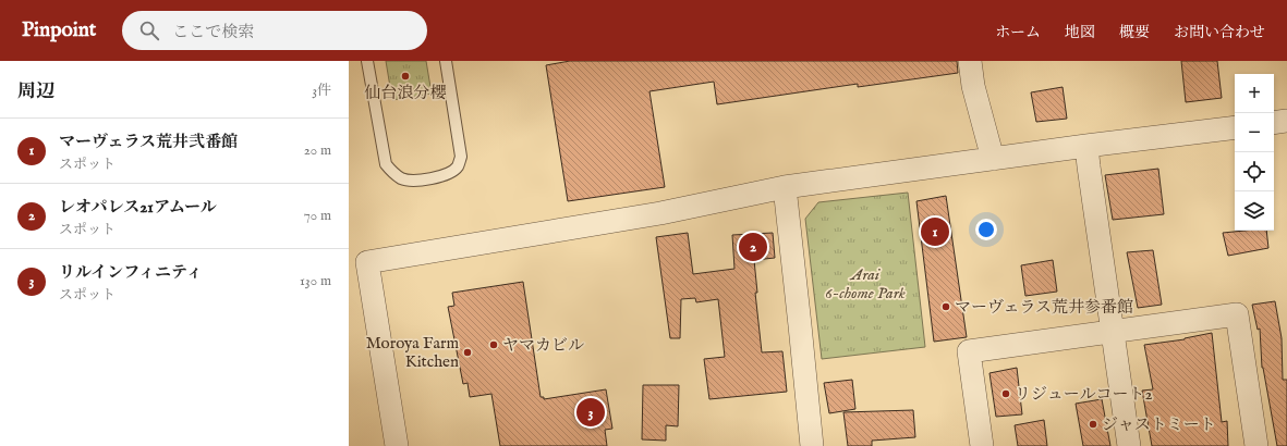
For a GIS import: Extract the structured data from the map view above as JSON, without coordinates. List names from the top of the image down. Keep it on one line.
{"parks":["Arai 6-chome Park"],"places":["仙台浪分櫻","マーヴェラス荒井参番館","ヤマカビル","Moroya Farm Kitchen","リジュールコート2","ジャストミート"],"page":{"header":"Pinpoint","search":"ここで検索","nav":["ホーム","地図","概要","お問い合わせ"],"heading":["周辺","3件"],"map_buttons":["+","−"],"list":[{"mark":"1","name":"マーヴェラス荒井弐番館","note":"スポット","value":"20 m"},{"mark":"2","name":"レオパレス21アムール","note":"スポット","value":"70 m"},{"mark":"3","name":"リルインフィニティ","note":"スポット","value":"130 m"}],"pins":["1","2","3"]}}
